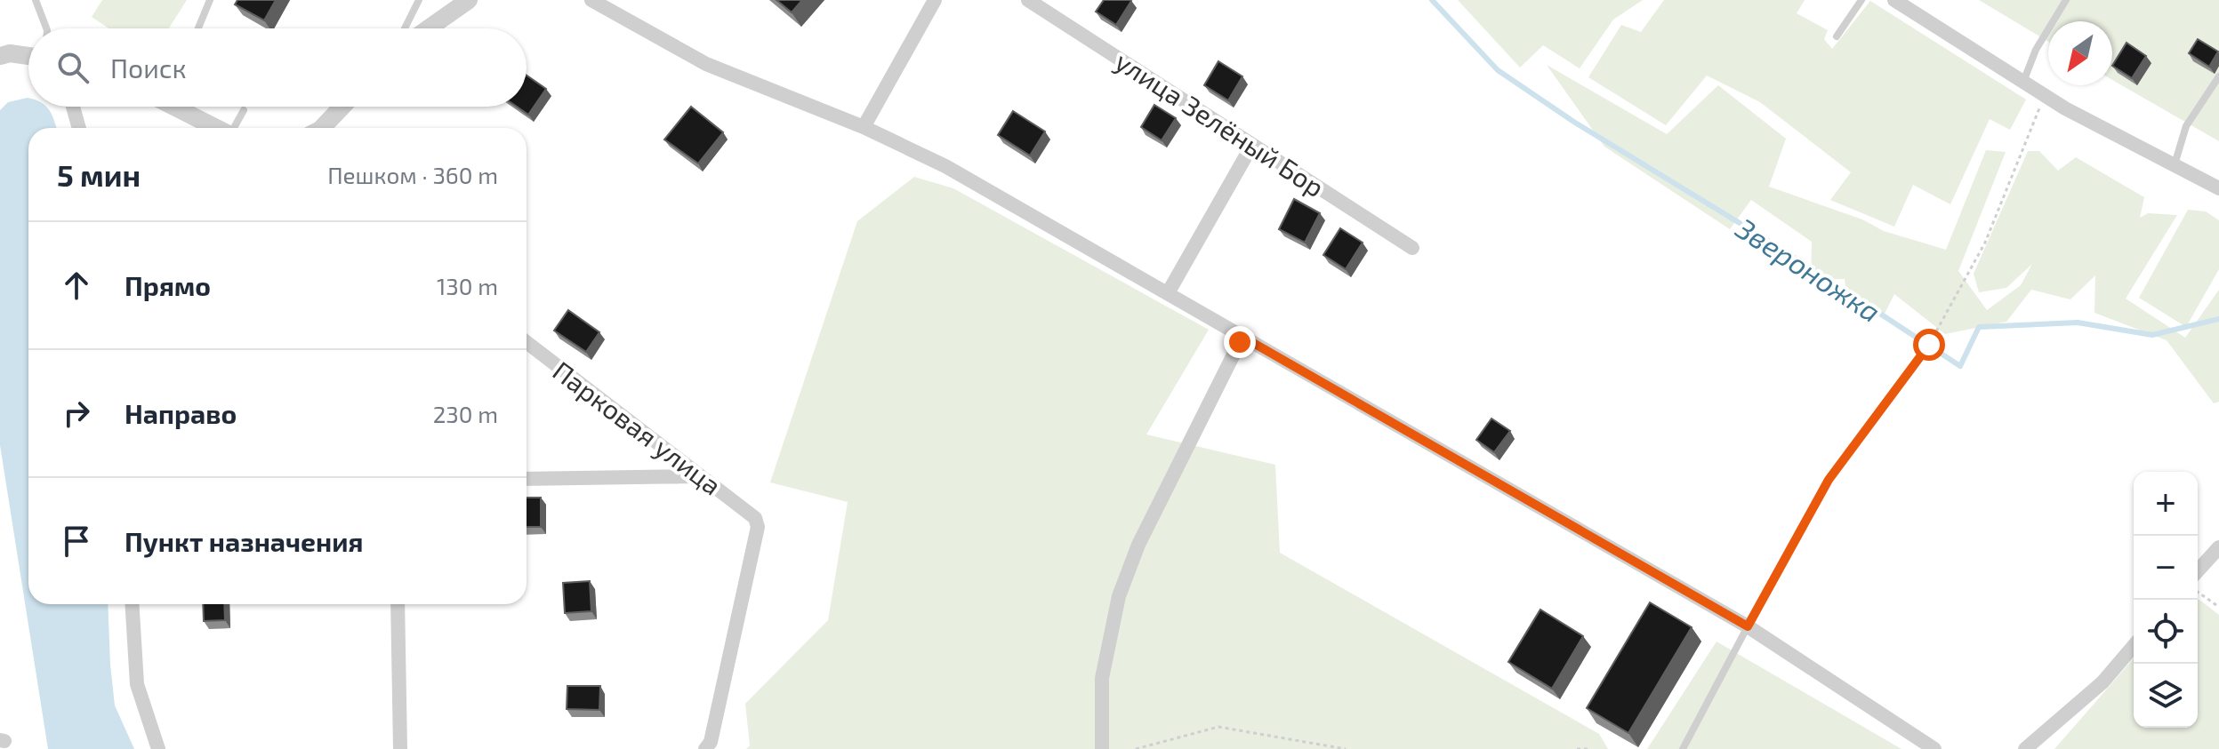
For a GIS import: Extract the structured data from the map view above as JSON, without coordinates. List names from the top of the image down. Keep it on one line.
{"streets":{"street":["улица Зелёный Бор","Парковая улица"]},"water":["Звероножка"],"north":"bottom left","page":{"search":"Поиск","heading":["5 мин","Пешком · 360 m"],"list":[["Прямо","130 m"],["Направо","230 m"],"Пункт назначения"],"map_buttons":["+","−"]}}
